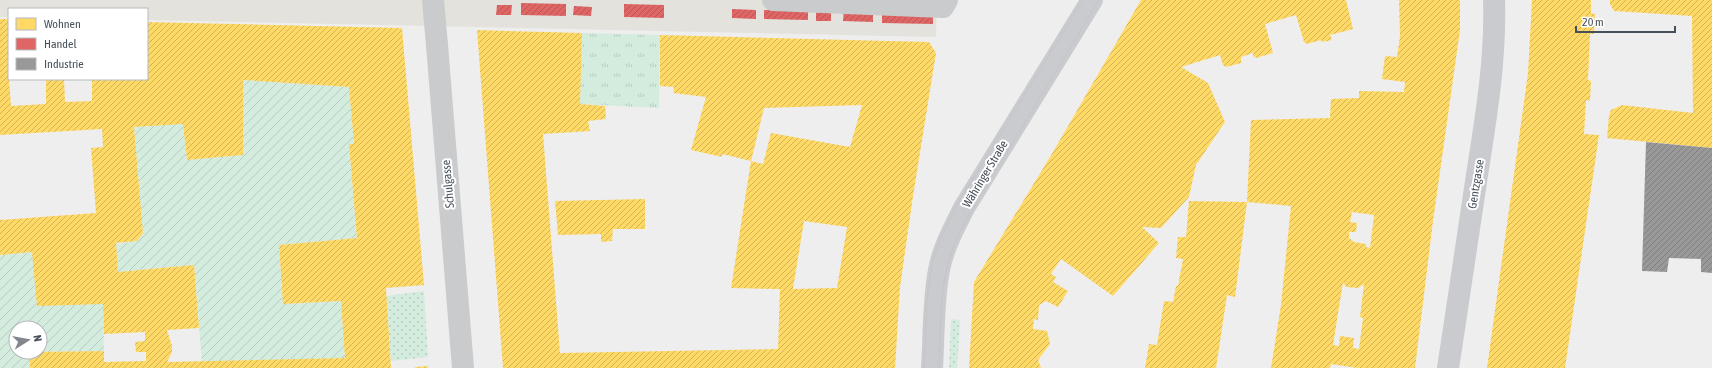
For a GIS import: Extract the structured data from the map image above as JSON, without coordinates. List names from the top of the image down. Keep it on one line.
{"streets":{"main road":["Währinger Straße","Gentzgasse"],"street":["Schulgasse"]},"legend":["Wohnen","Handel","Industrie"],"scale_bar":"20 m","north":"right"}
